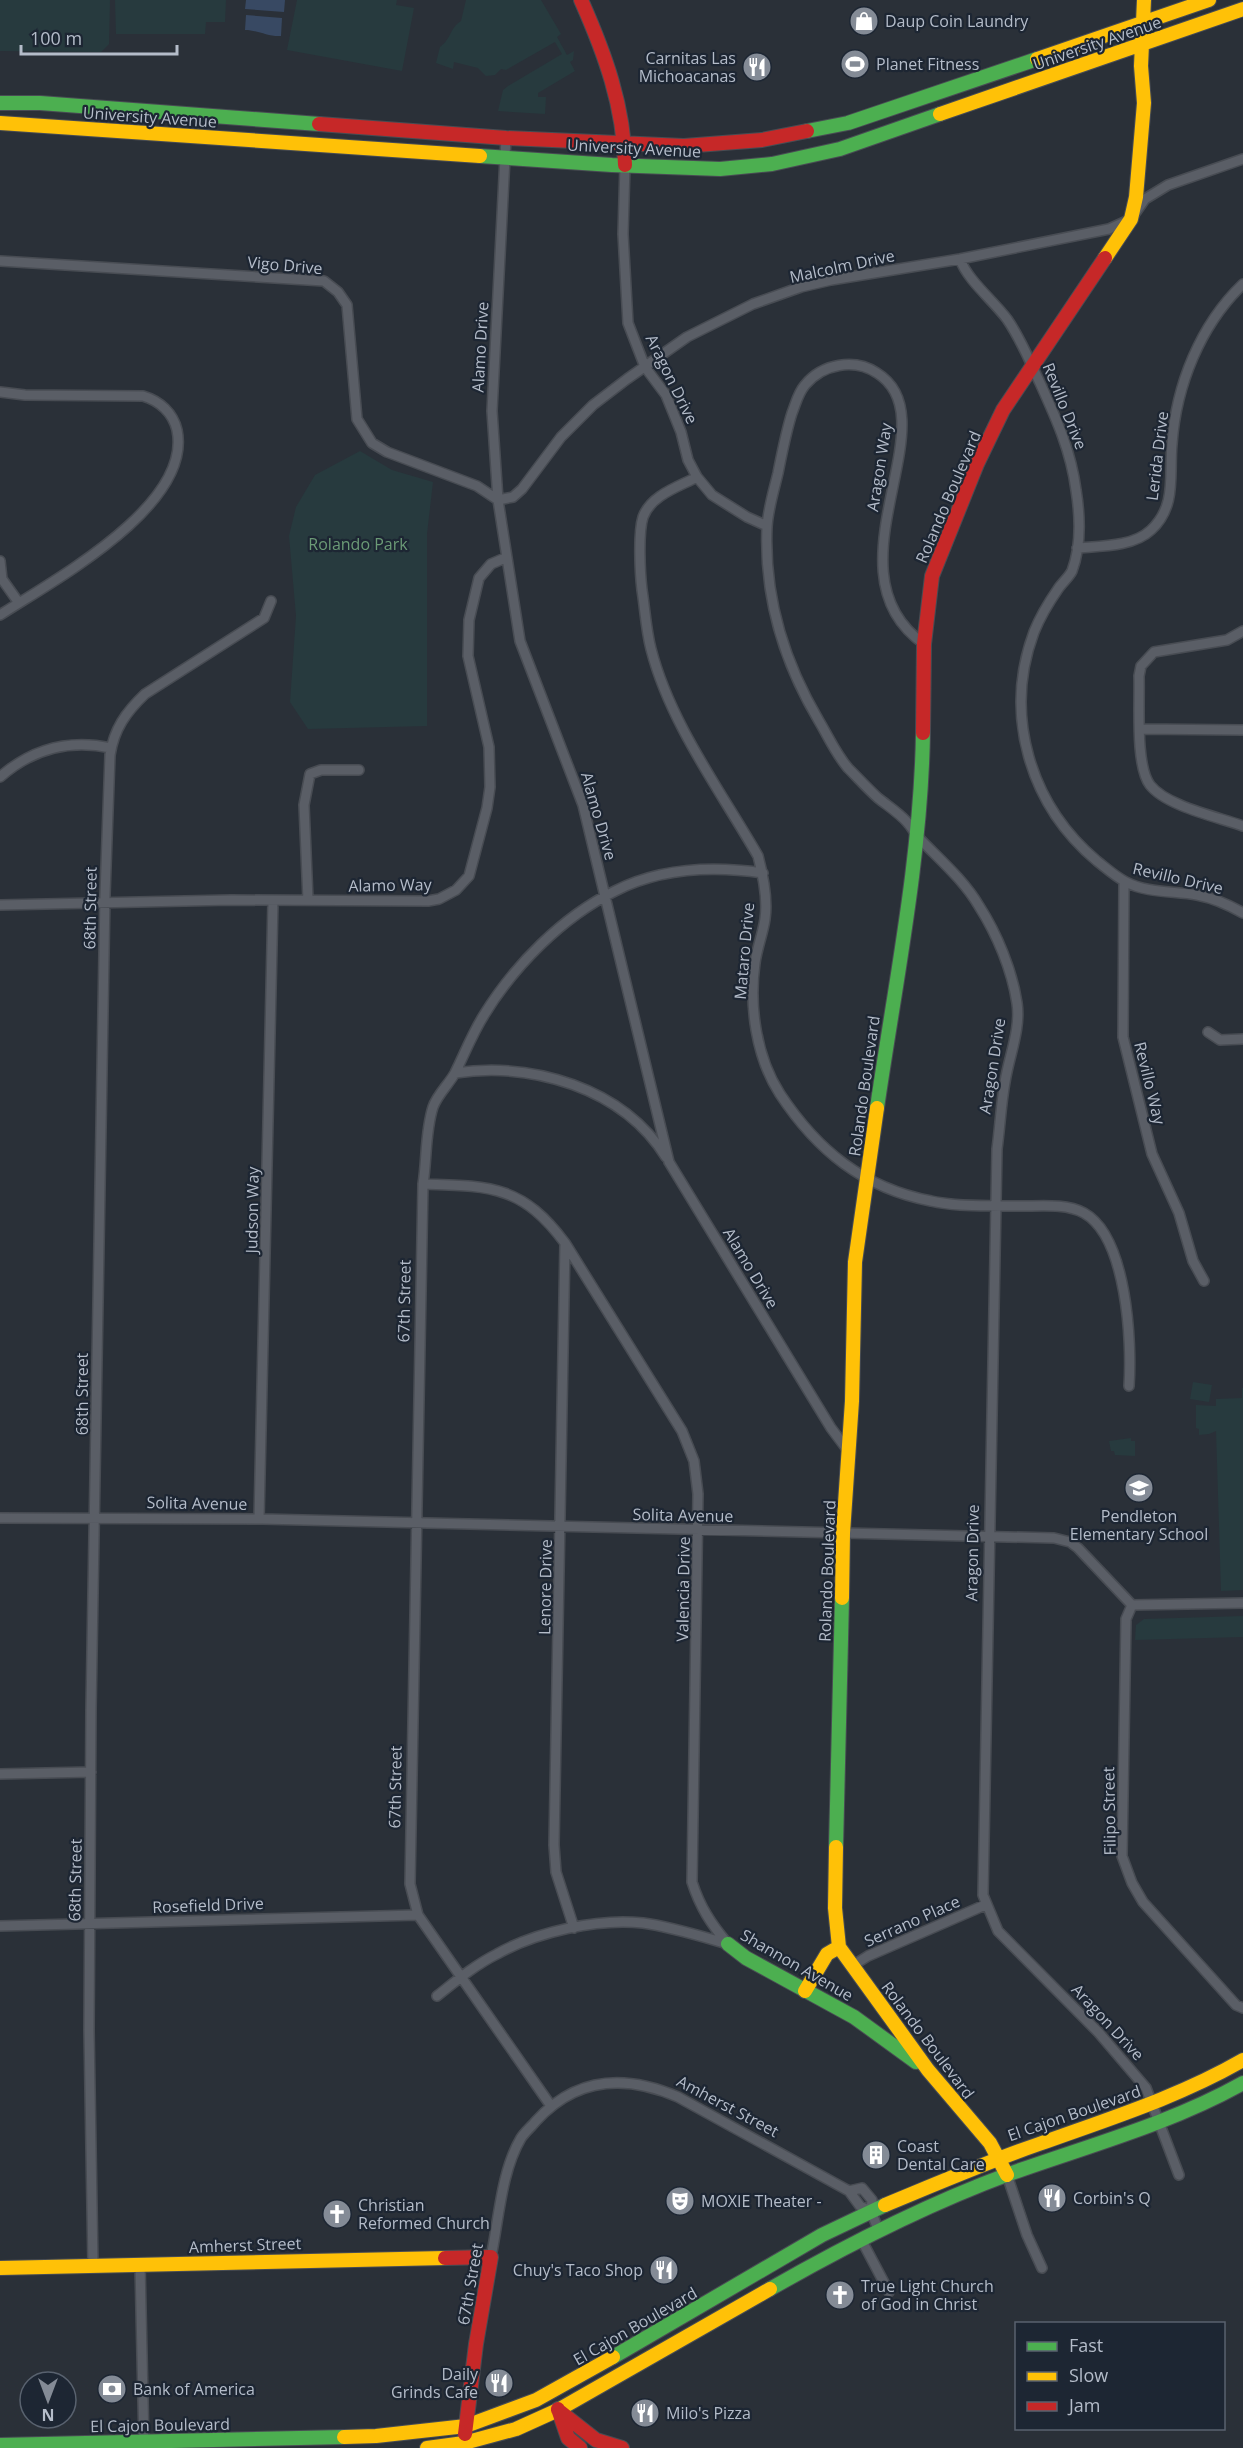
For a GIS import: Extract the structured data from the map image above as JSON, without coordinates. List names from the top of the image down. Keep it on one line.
{"streets":{"main road":["University Avenue","Aragon Drive","Rolando Boulevard","67th Street","Shannon Avenue","Amherst Street","El Cajon Boulevard"],"street":["Vigo Drive","Malcolm Drive","Alamo Drive","Revillo Drive","Lerida Drive","Aragon Way","Alamo Way","68th Street","Mataro Drive","Revillo Way","Judson Way","Solita Avenue","Lenore Drive","Valencia Drive","Filipo Street","Rosefield Drive","Serrano Place"]},"crossings":[["University Avenue","Alamo Drive"],["University Avenue","Aragon Drive"],["University Avenue","Rolando Boulevard"],["Vigo Drive","Malcolm Drive"],["Vigo Drive","Alamo Drive"],["Malcolm Drive","Alamo Drive"],["Malcolm Drive","Aragon Drive"],["Malcolm Drive","Revillo Drive"],["Malcolm Drive","Rolando Boulevard"],["Alamo Drive","Rolando Boulevard"],["Alamo Drive","Alamo Way"],["Alamo Drive","67th Street"],["Aragon Drive","Aragon Way"],["Aragon Drive","Rolando Boulevard"],["Aragon Drive","Mataro Drive"],["Aragon Drive","Solita Avenue"],["Aragon Drive","Serrano Place"],["Aragon Drive","El Cajon Boulevard"],["Revillo Drive","Lerida Drive"],["Revillo Drive","Rolando Boulevard"],["Revillo Drive","Revillo Way"],["Aragon Way","Rolando Boulevard"],["Rolando Boulevard","Mataro Drive"],["Rolando Boulevard","Solita Avenue"],["Rolando Boulevard","Serrano Place"],["Rolando Boulevard","Shannon Avenue"],["Rolando Boulevard","El Cajon Boulevard"],["Alamo Way","68th Street"],["Alamo Way","Judson Way"],["68th Street","Solita Avenue"],["68th Street","Rosefield Drive"],["68th Street","Amherst Street"],["Mataro Drive","67th Street"],["Judson Way","Solita Avenue"],["67th Street","Solita Avenue"],["67th Street","Valencia Drive"],["67th Street","Rosefield Drive"],["67th Street","Shannon Avenue"],["67th Street","Amherst Street"],["67th Street","El Cajon Boulevard"],["Solita Avenue","Lenore Drive"],["Solita Avenue","Valencia Drive"],["Solita Avenue","Filipo Street"],["Lenore Drive","Valencia Drive"],["Lenore Drive","Shannon Avenue"],["Valencia Drive","Shannon Avenue"],["Amherst Street","El Cajon Boulevard"]],"parks":["Rolando Park"],"places":{"shop":["Daup Coin Laundry"],"sports":["Planet Fitness"],"restaurant":["Carnitas Las Michoacanas","Corbin's Q","Chuy's Taco Shop","Daily Grinds Cafe","Milo's Pizza"],"school or university":["Pendleton Elementary School"],"building":["Coast Dental Care"],"theatre":["MOXIE Theater -"],"church":["Christian Reformed Church","True Light Church of God in Christ"],"bank":["Bank of America"]},"legend":["Fast","Slow","Jam"],"scale_bar":"100 m","north":"bottom"}
